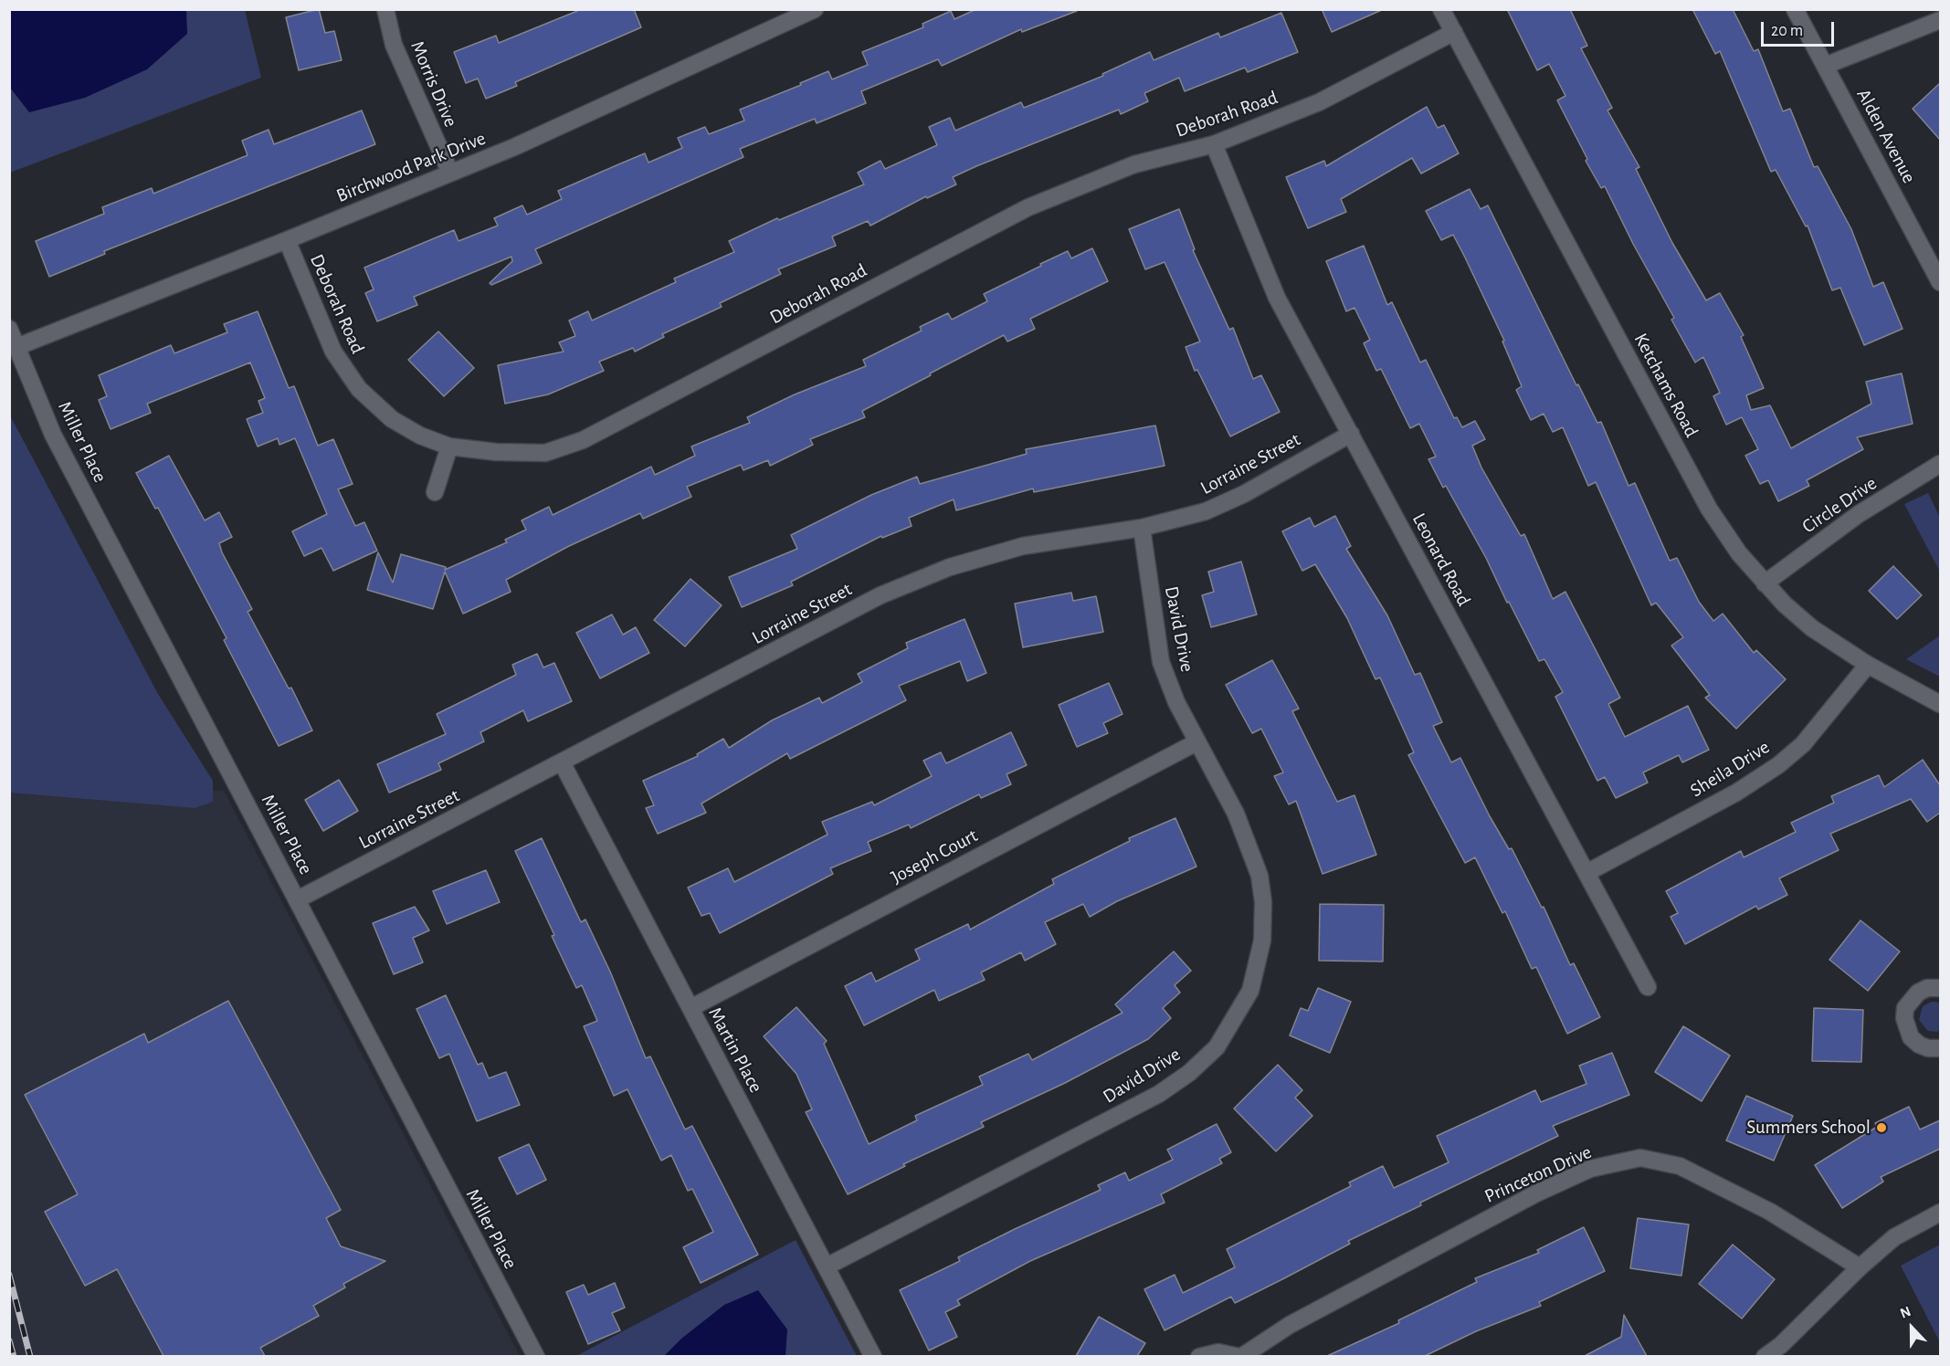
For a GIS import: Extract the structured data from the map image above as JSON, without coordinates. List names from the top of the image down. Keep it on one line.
{"streets":{"street":["Morris Drive","Deborah Road","Alden Avenue","Birchwood Park Drive","Ketchams Road","Miller Place","Lorraine Street","Circle Drive","Leonard Road","David Drive","Sheila Drive","Joseph Court","Martin Place","Princeton Drive"]},"crossings":[["Morris Drive","Birchwood Park Drive"],["Deborah Road","Birchwood Park Drive"],["Deborah Road","Ketchams Road"],["Deborah Road","Leonard Road"],["Birchwood Park Drive","Miller Place"],["Ketchams Road","Circle Drive"],["Ketchams Road","Sheila Drive"],["Miller Place","Lorraine Street"],["Lorraine Street","Leonard Road"],["Lorraine Street","David Drive"],["Lorraine Street","Martin Place"],["Leonard Road","Sheila Drive"],["David Drive","Joseph Court"],["David Drive","Martin Place"],["Joseph Court","Martin Place"]],"places":["Summers School"],"scale_bar":"20 m","north":"top"}
